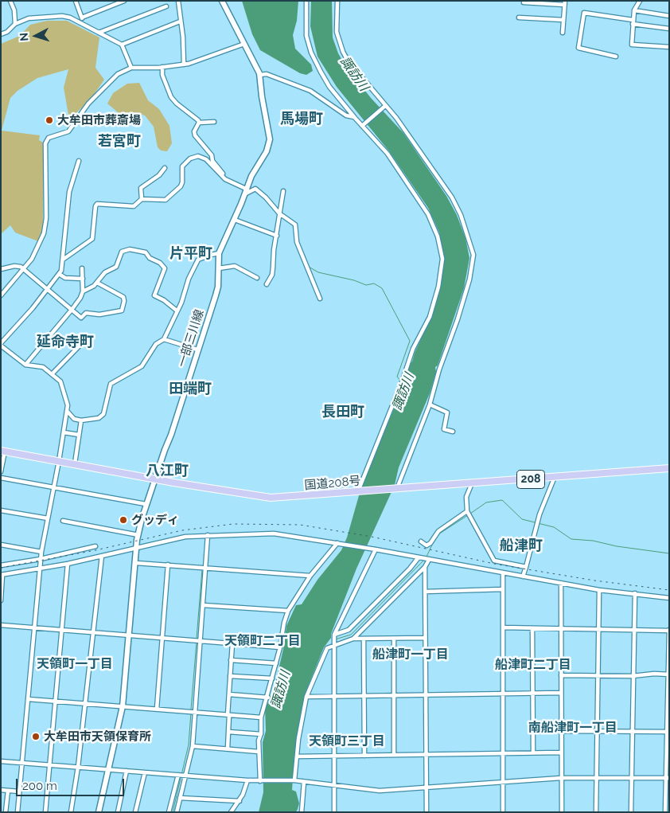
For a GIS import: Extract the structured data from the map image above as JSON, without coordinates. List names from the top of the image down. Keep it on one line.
{"streets":{"highway":["208","国道208号"],"main road":["一部三川線"]},"crossings":[["一部三川線","国道208号"]],"districts":["馬場町","若宮町","片平町","延命寺町","田端町","長田町","八江町","船津町","天領町二丁目","船津町一丁目","天領町一丁目","船津町二丁目","南船津町一丁目","天領町三丁目"],"water":["諏訪川"],"places":["大牟田市葬斎場","グッディ","大牟田市天領保育所"],"scale_bar":"200 m","north":"left"}
